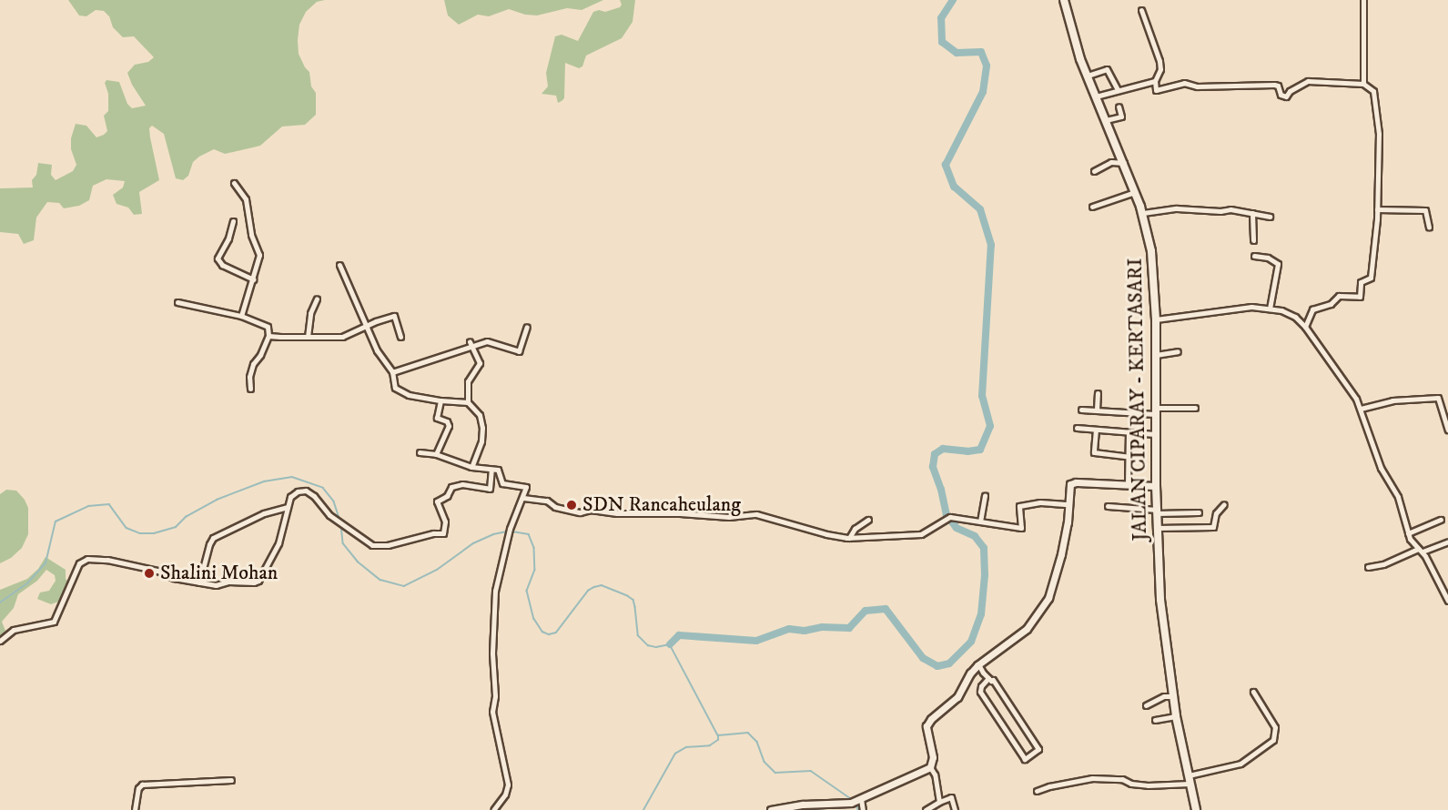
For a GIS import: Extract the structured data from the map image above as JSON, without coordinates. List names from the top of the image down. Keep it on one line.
{"streets":{"main road":["JALAN CIPARAY - KERTASARI"]},"places":["SDN Rancaheulang","Shalini Mohan"]}
